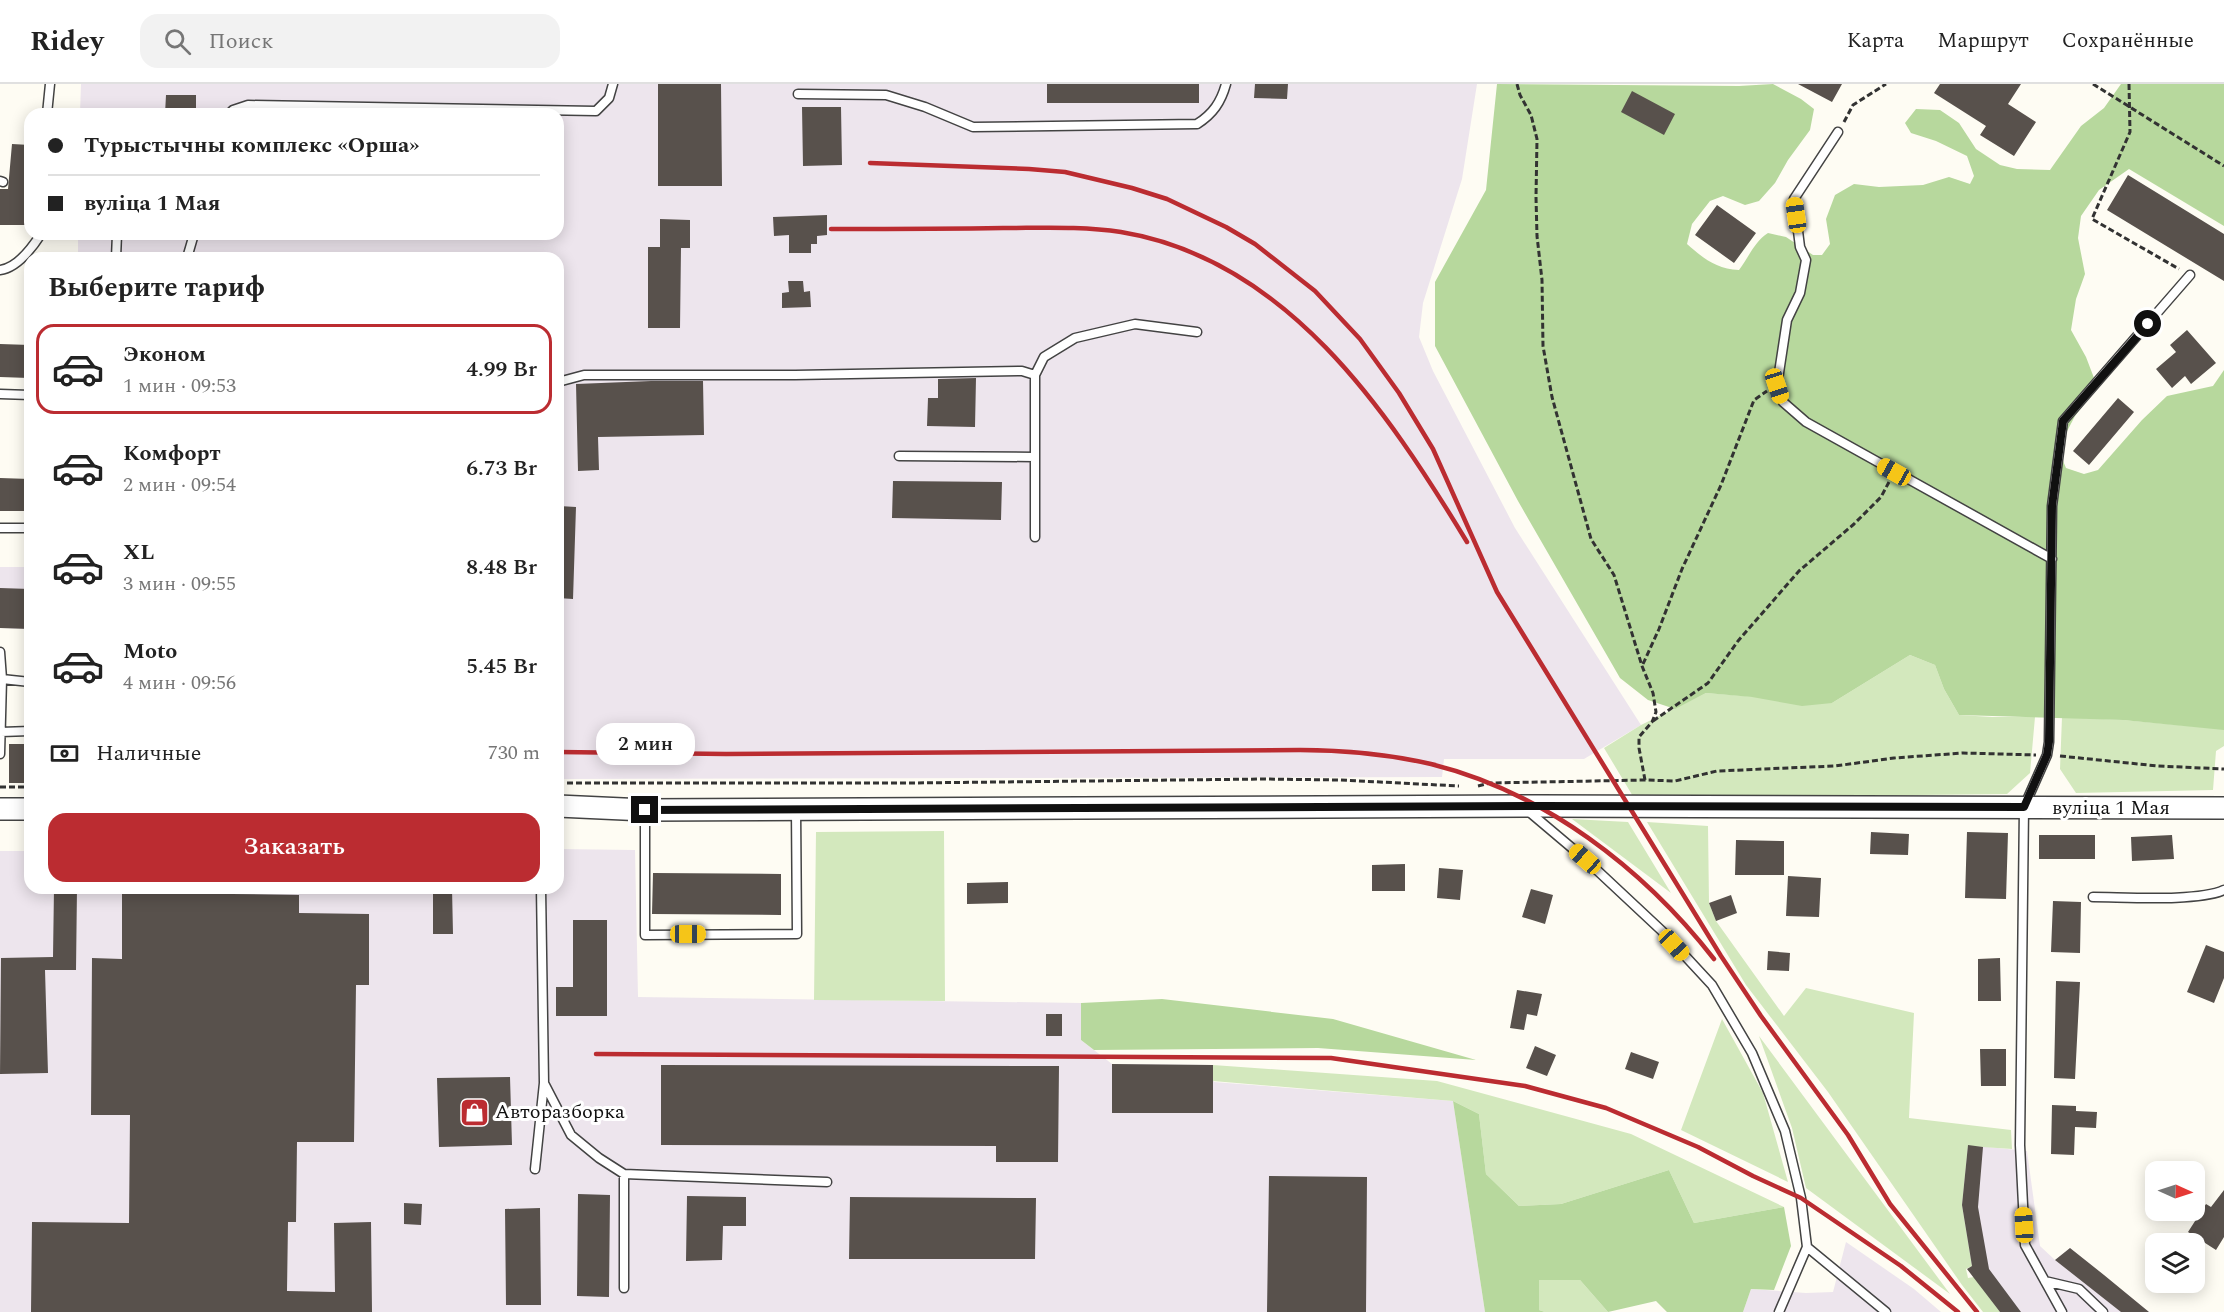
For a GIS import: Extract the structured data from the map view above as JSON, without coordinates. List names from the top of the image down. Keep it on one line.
{"streets":{"street":["вуліца 1 Мая"]},"places":{"shop":["Авторазборка"]},"north":"right","page":{"header":"Ridey","search":"Поиск","nav":["Карта","Маршрут","Сохранённые"],"banner":["Турыстычны комплекс «Орша»","вуліца 1 Мая"],"heading":"Выберите тариф","list":[{"name":"Эконом","note":"1 мин · 09:53","value":"4.99 Br"},{"name":"Комфорт","note":"2 мин · 09:54","value":"6.73 Br"},{"name":"XL","note":"3 мин · 09:55","value":"8.48 Br"},{"name":"Moto","note":"4 мин · 09:56","value":"5.45 Br"}],"pay":["Наличные","730 m"],"bubble":"2 мин","buttons":"Заказать"}}
